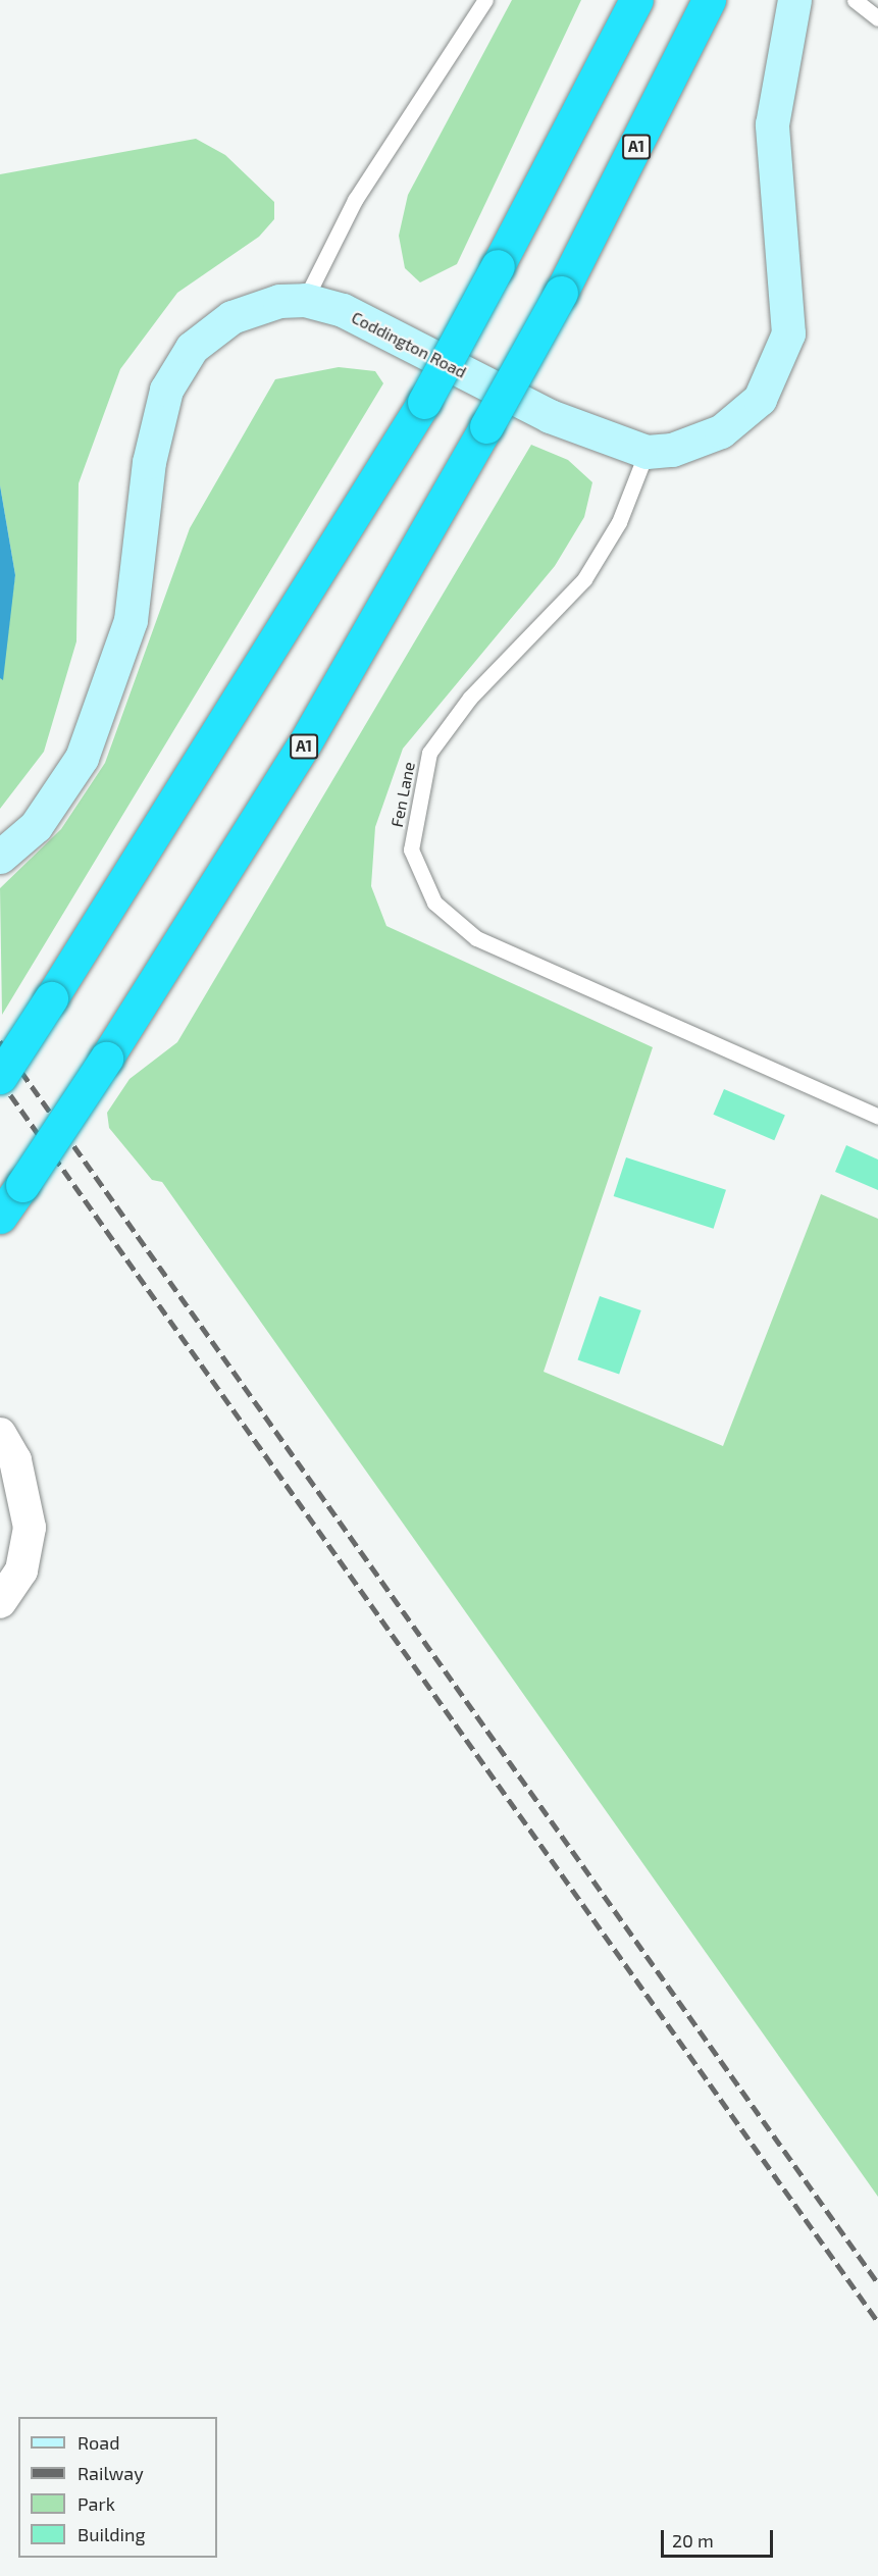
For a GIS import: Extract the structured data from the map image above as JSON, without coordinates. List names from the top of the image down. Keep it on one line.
{"streets":{"highway":["A1"],"street":["Coddington Road"],"lane":["Fen Lane"]},"crossings":[["Coddington Road","Fen Lane"]],"legend":["Road","Railway","Park","Building"],"scale_bar":"20 m"}
